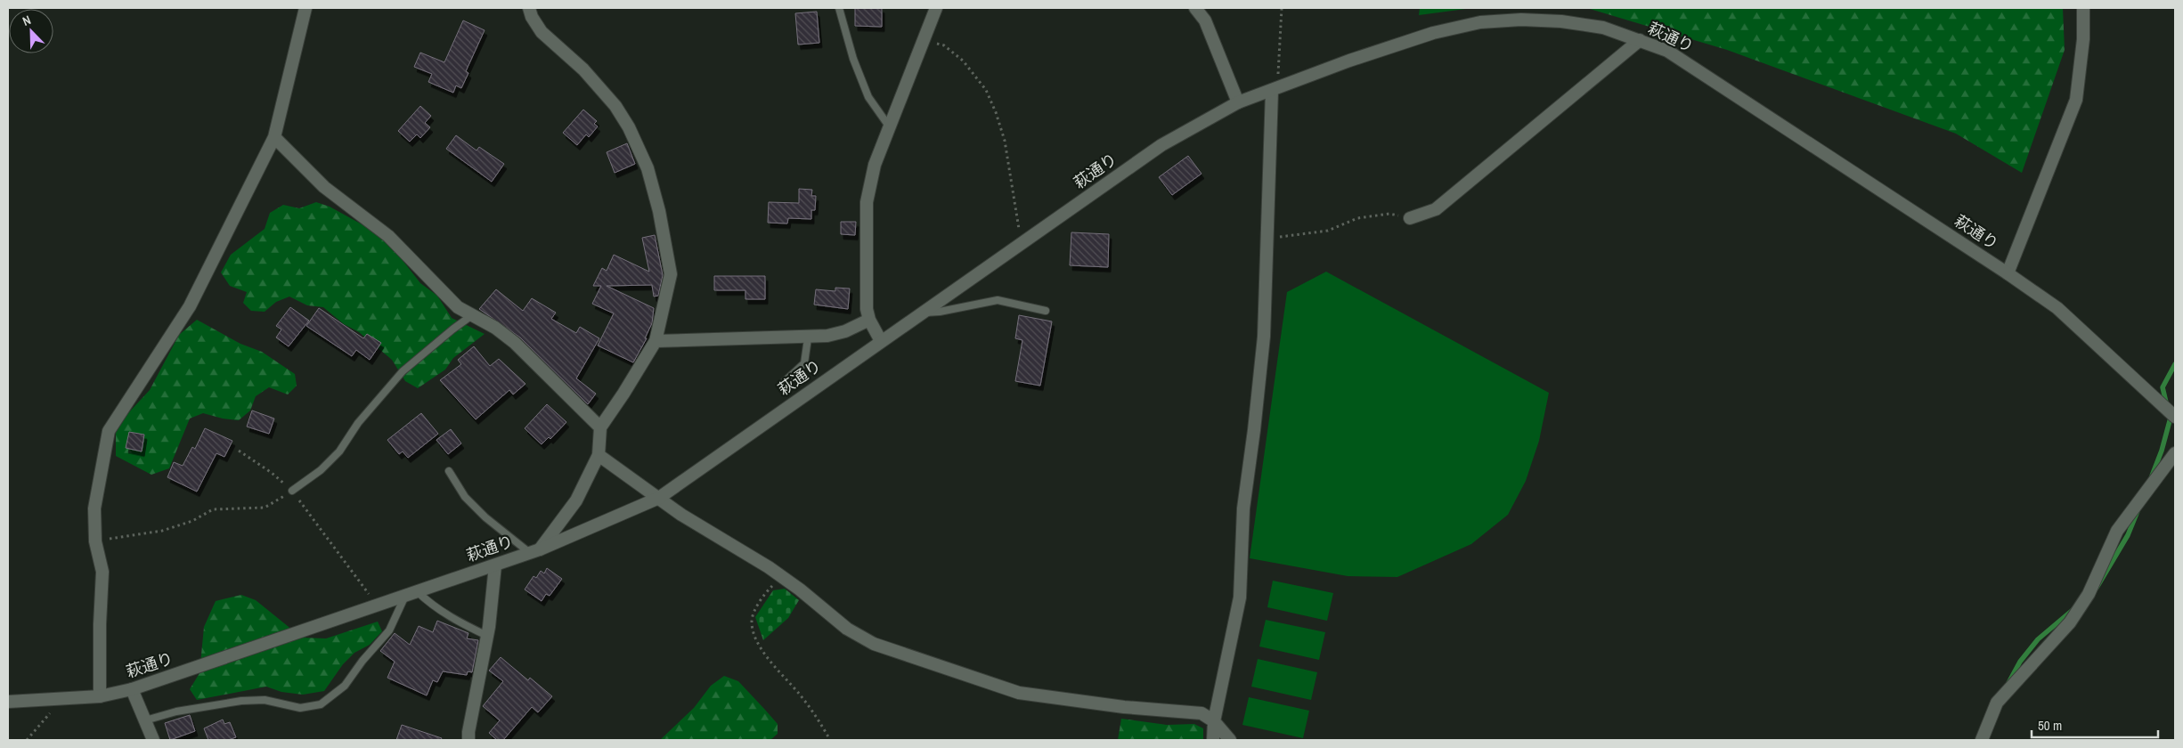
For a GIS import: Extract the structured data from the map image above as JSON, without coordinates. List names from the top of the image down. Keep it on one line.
{"streets":{"street":["萩通り"]},"scale_bar":"50 m","north":"top left"}
